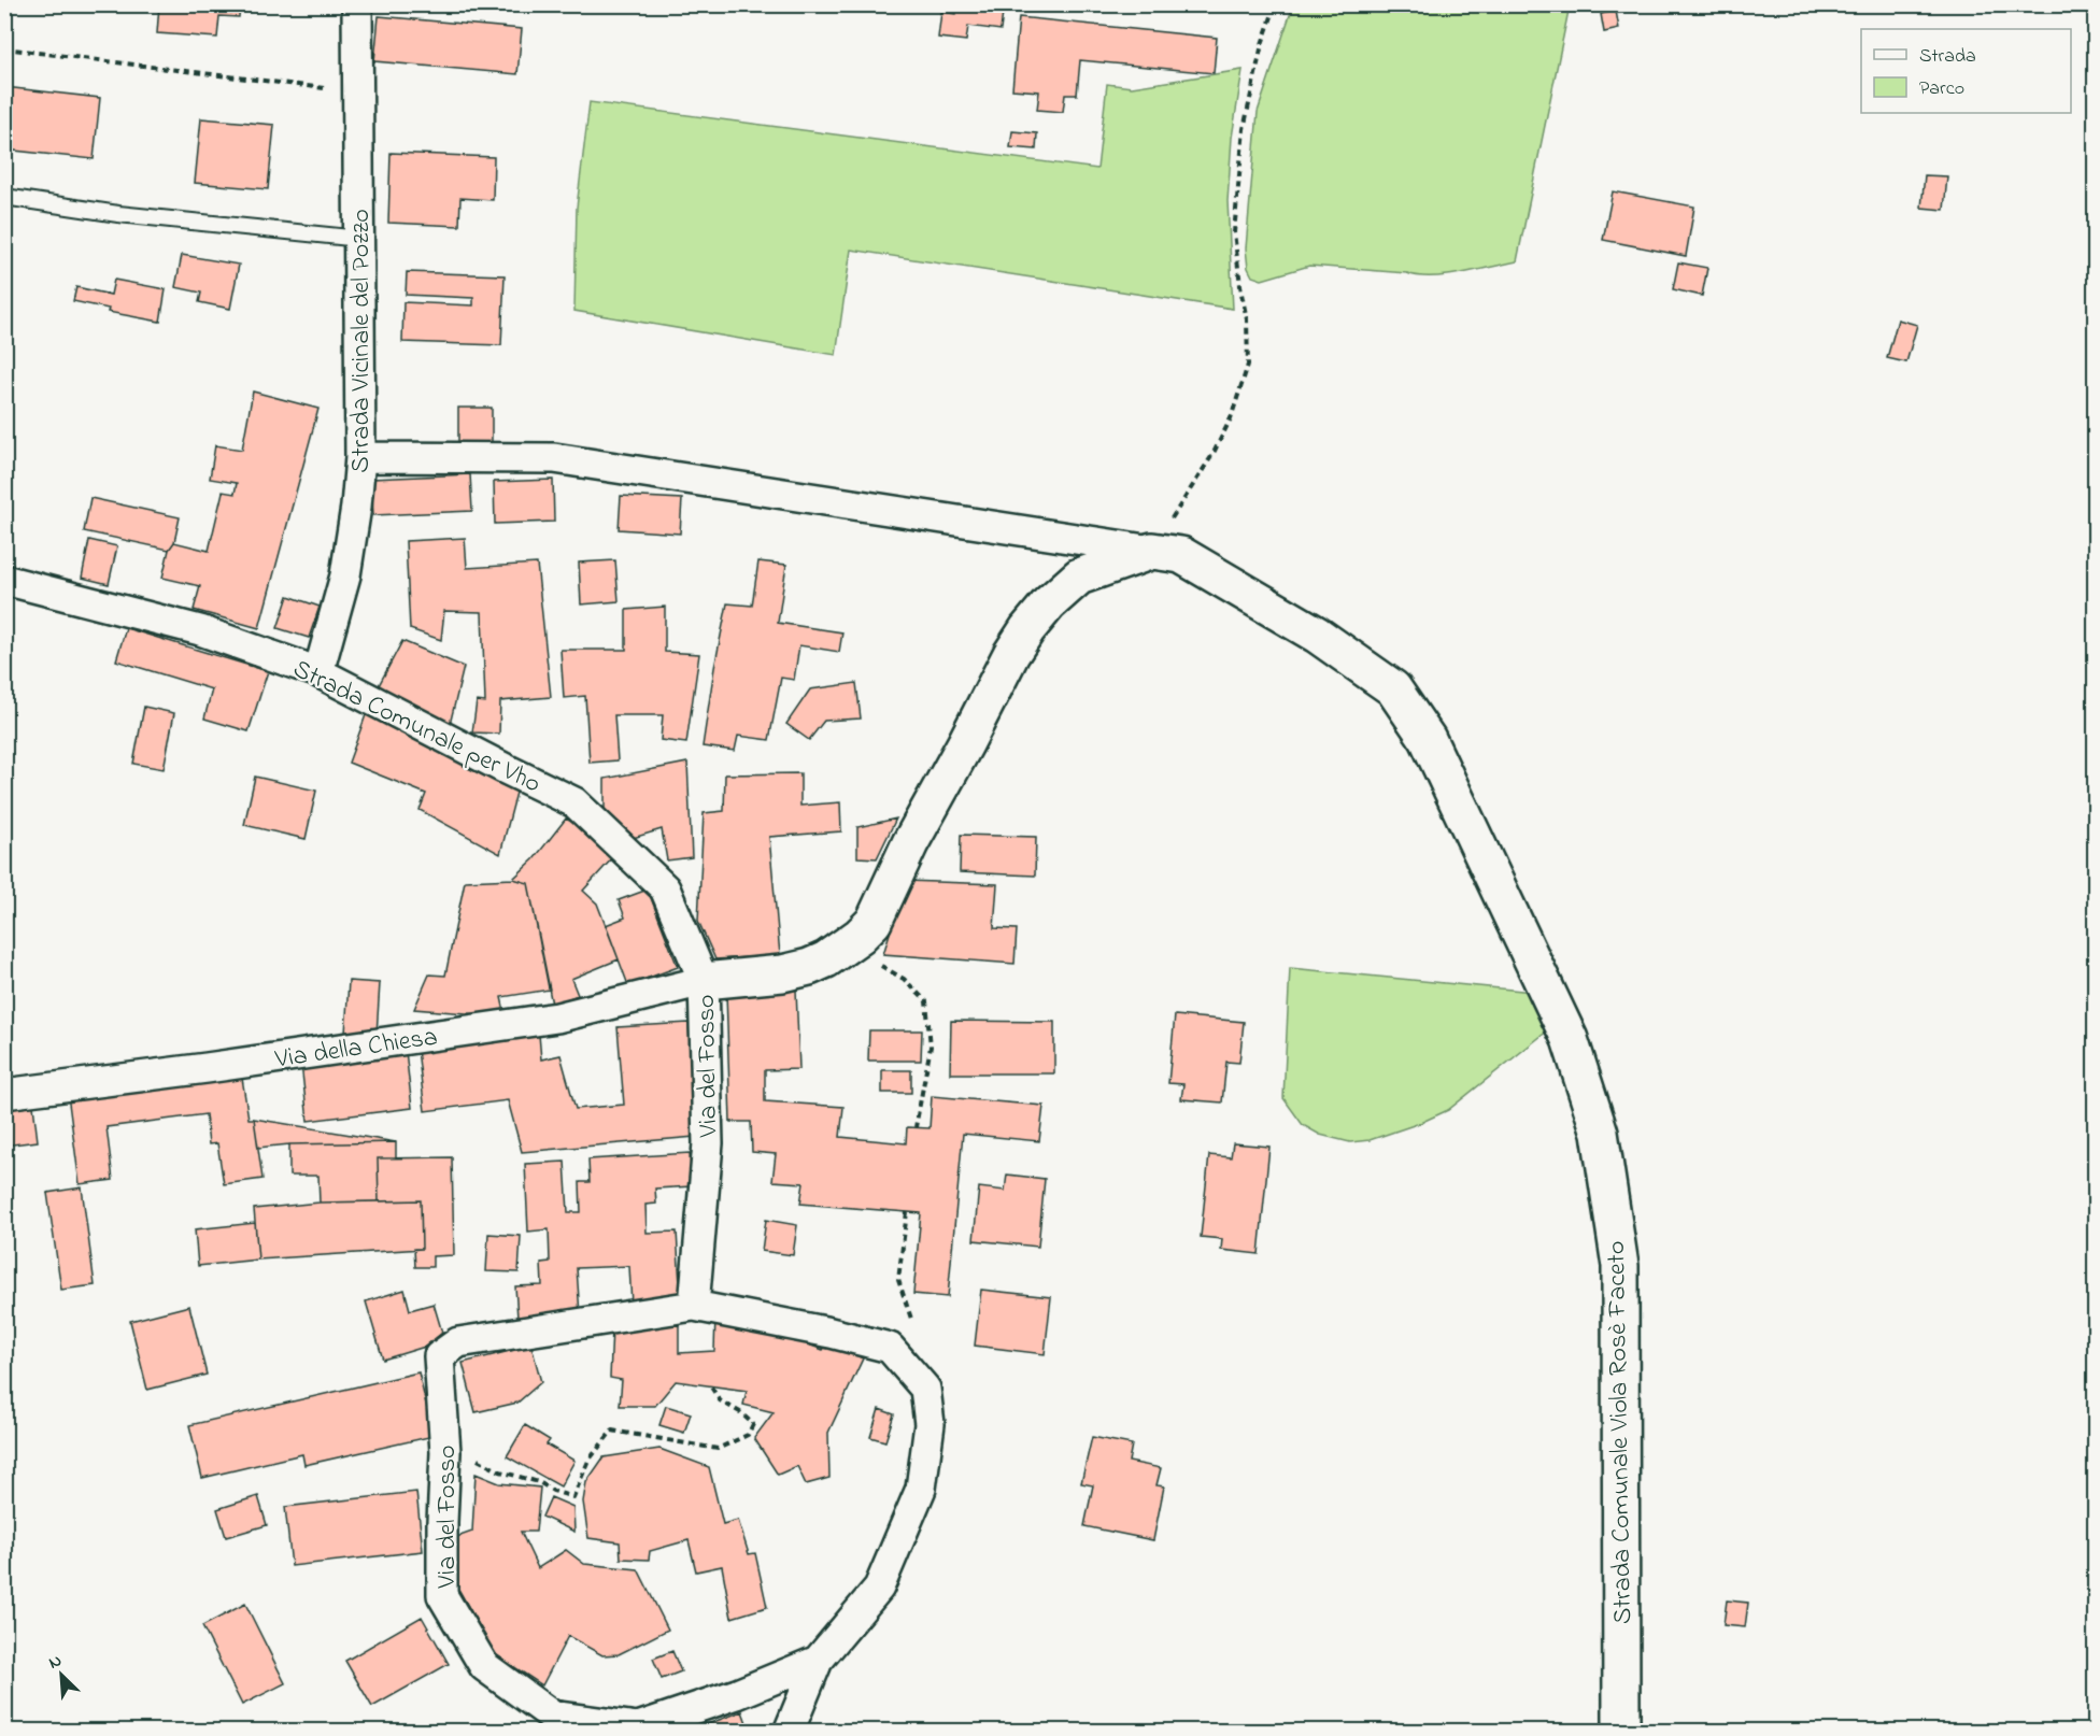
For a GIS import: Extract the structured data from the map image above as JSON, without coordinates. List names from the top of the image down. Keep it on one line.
{"streets":{"street":["Strada Vicinale del Pozzo","Strada Comunale per Vho","Via della Chiesa","Via del Fosso","Strada Comunale Viola Rosè Faceto"]},"crossings":[["Strada Vicinale del Pozzo","Strada Comunale per Vho"],["Strada Comunale per Vho","Via della Chiesa"],["Strada Comunale per Vho","Via del Fosso"],["Via della Chiesa","Via del Fosso"]],"legend":["Strada","Parco"],"north":"top left"}
